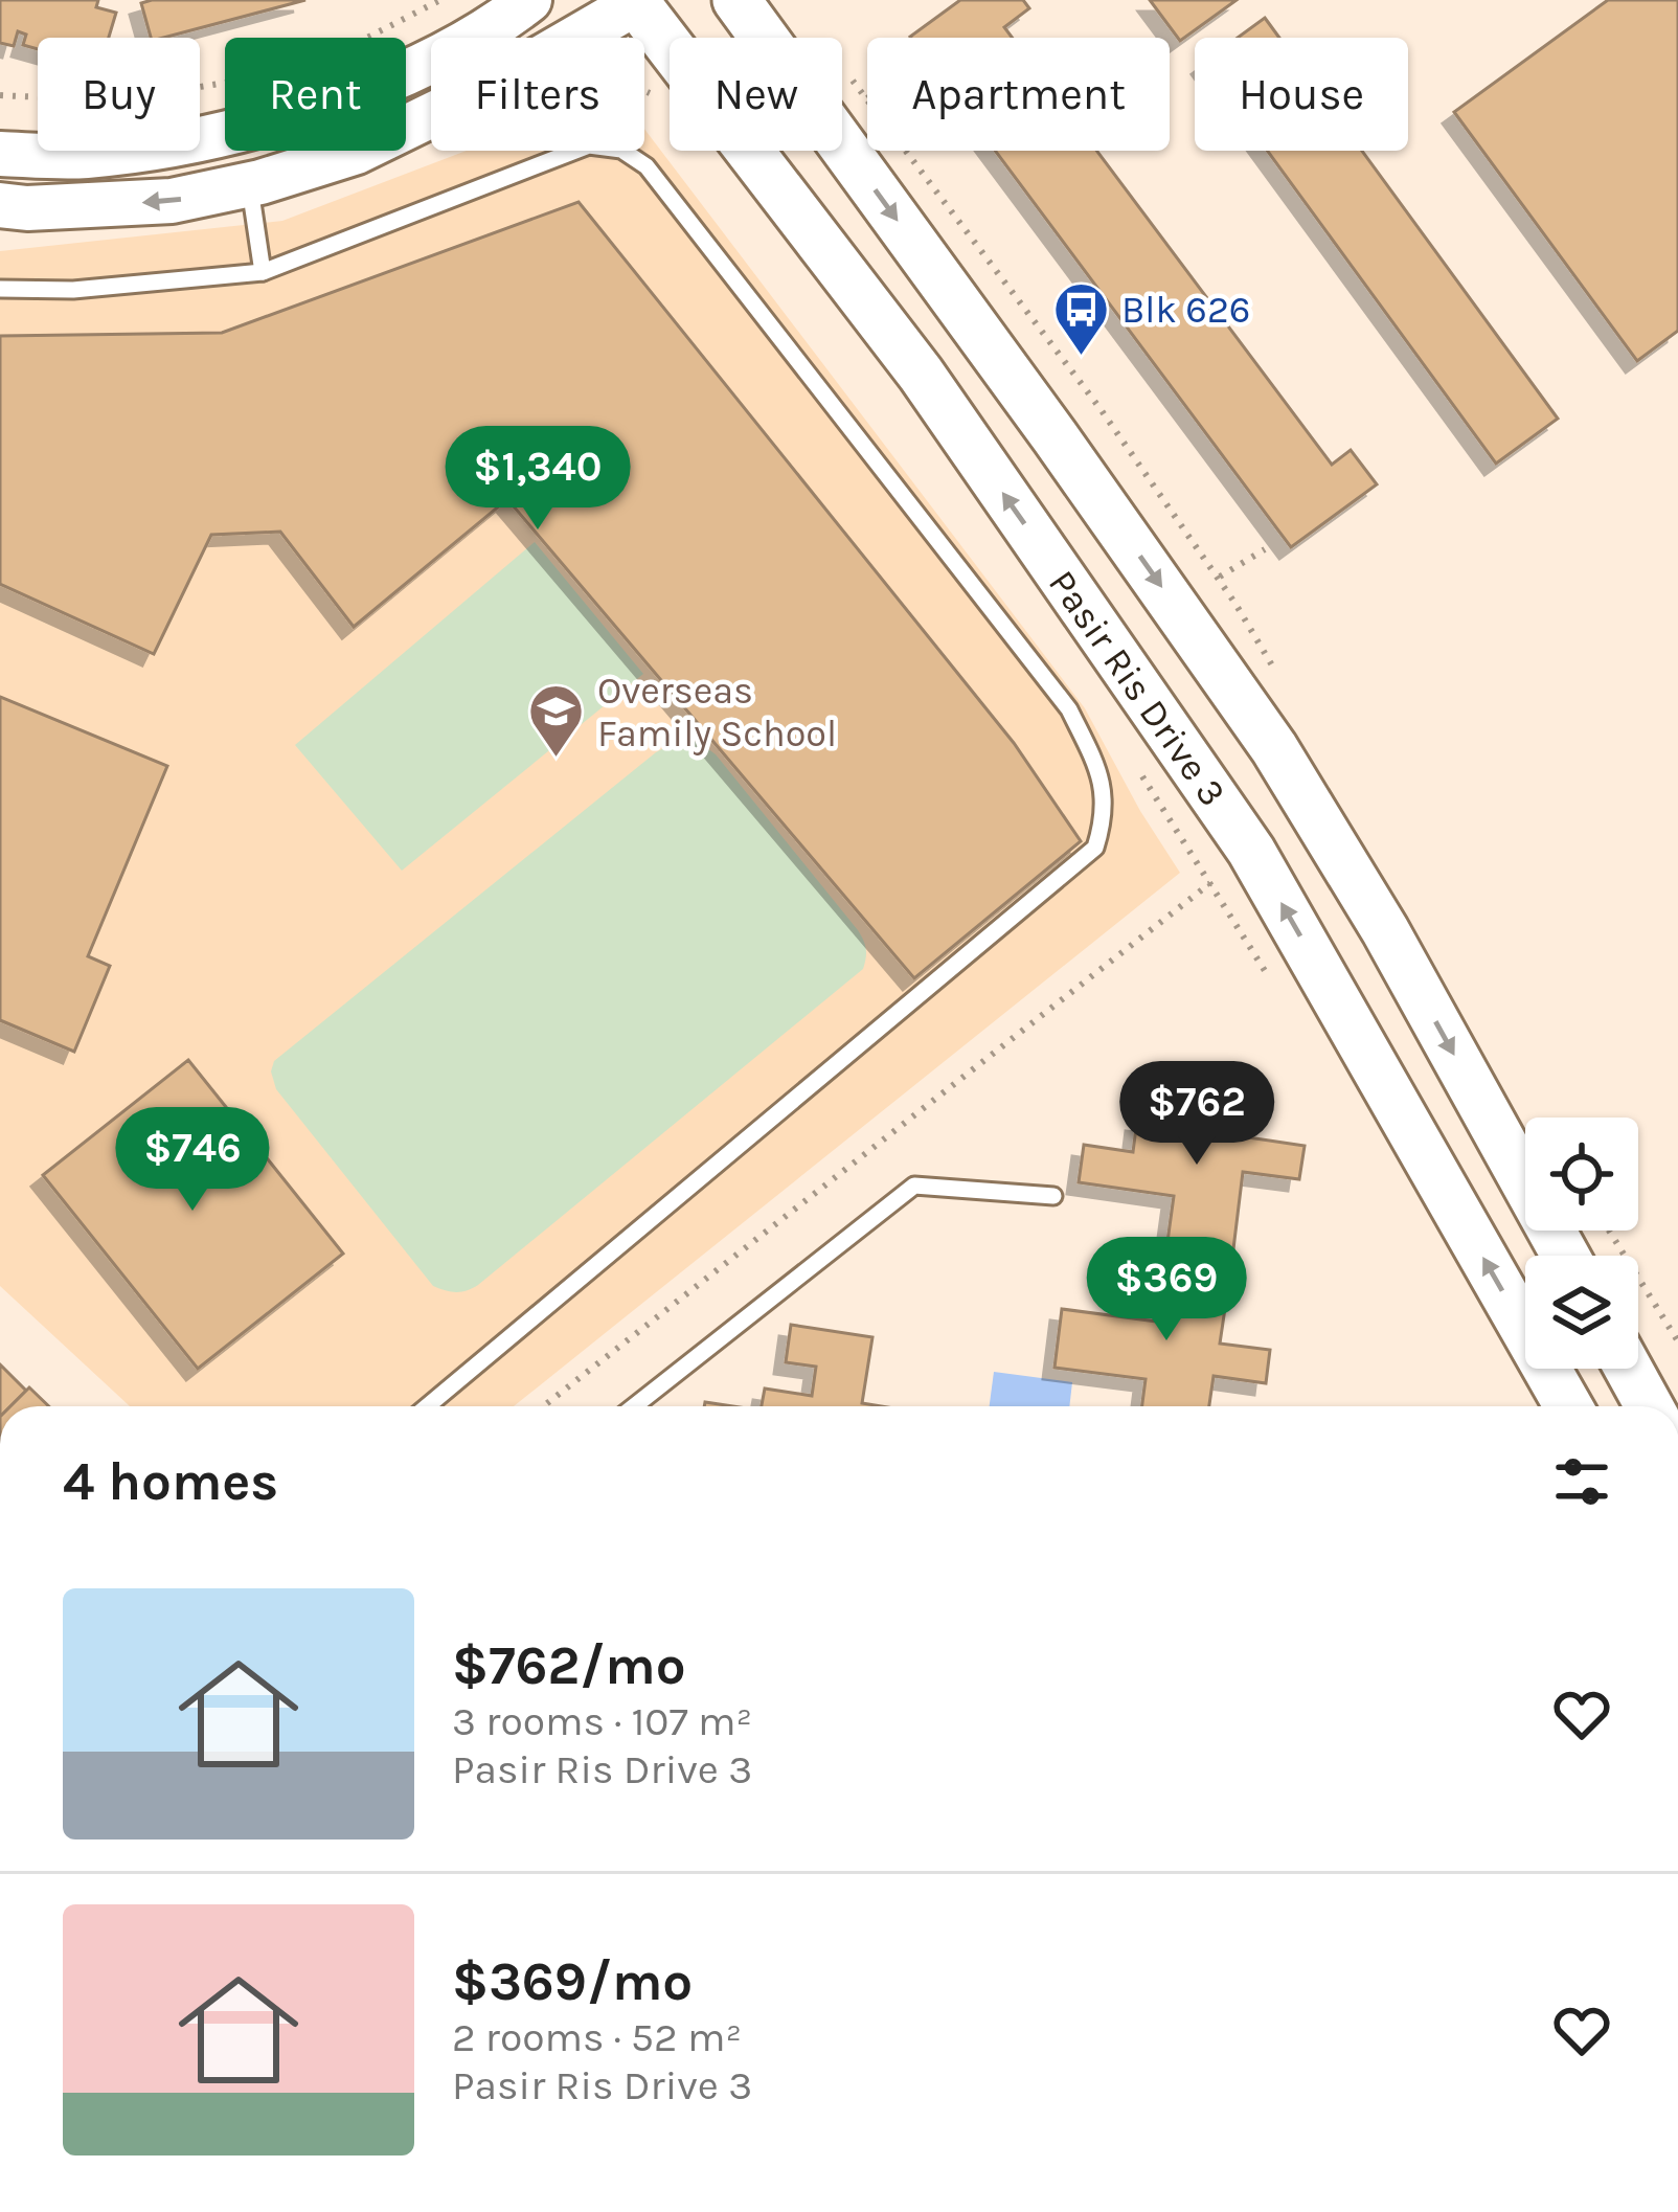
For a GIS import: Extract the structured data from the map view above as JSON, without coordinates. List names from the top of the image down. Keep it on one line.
{"streets":{"main road":["Pasir Ris Drive 3"]},"places":{"bus stop":["Blk 626"],"school or university":["Overseas Family School"]},"page":{"chip":["Buy","Rent","Filters","New","Apartment","House"],"price":["$1,340","$762","$746","$369"],"heading":"4 homes","list":[{"name":"$762/mo","note":"3 rooms · 107 m² · Pasir Ris Drive 3"},{"name":"$369/mo","note":"2 rooms · 52 m² · Pasir Ris Drive 3"}]}}
